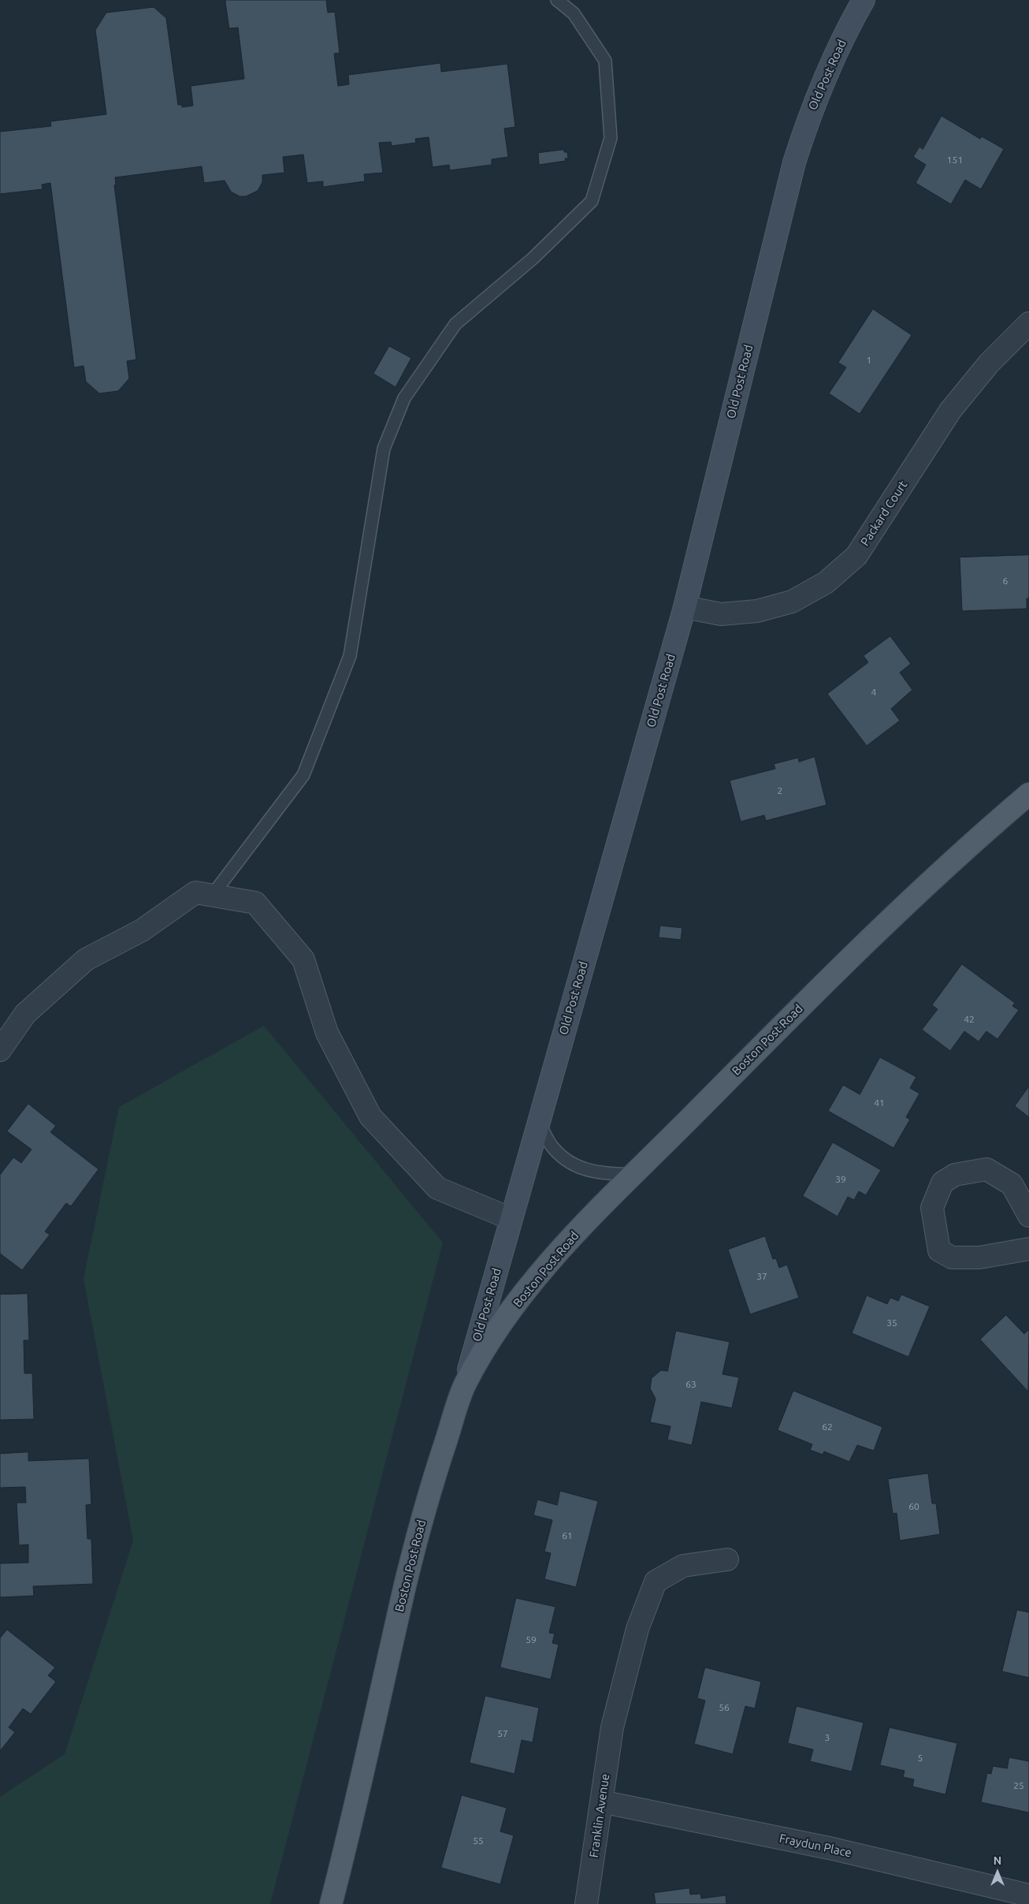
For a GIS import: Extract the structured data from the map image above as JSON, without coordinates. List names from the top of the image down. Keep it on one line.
{"streets":{"main road":["Boston Post Road"],"street":["Old Post Road","Packard Court","Franklin Avenue","Fraydun Place"]},"crossings":[["Old Post Road","Packard Court"],["Old Post Road","Boston Post Road"],["Franklin Avenue","Fraydun Place"]],"house_numbers":["151","1","6","4","2","42","41","39","37","35","63","62","60","61","59","56","57","3","5","25","55"],"north":"top"}
